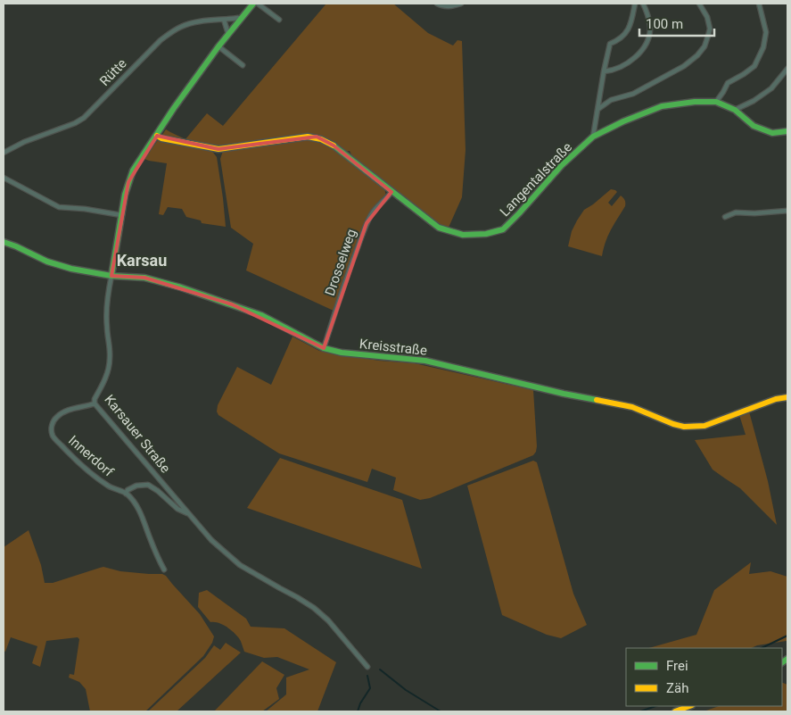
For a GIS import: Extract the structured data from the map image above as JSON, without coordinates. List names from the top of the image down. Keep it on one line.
{"streets":{"street":["Rütte","Langentalstraße","Drosselweg","Kreisstraße","Karsauer Straße","Innerdorf"]},"crossings":[["Rütte","Karsauer Straße"],["Langentalstraße","Drosselweg"],["Langentalstraße","Karsauer Straße"],["Drosselweg","Kreisstraße"],["Kreisstraße","Karsauer Straße"],["Karsauer Straße","Innerdorf"]],"districts":["Karsau"],"legend":["Frei","Zäh"],"scale_bar":"100 m"}
